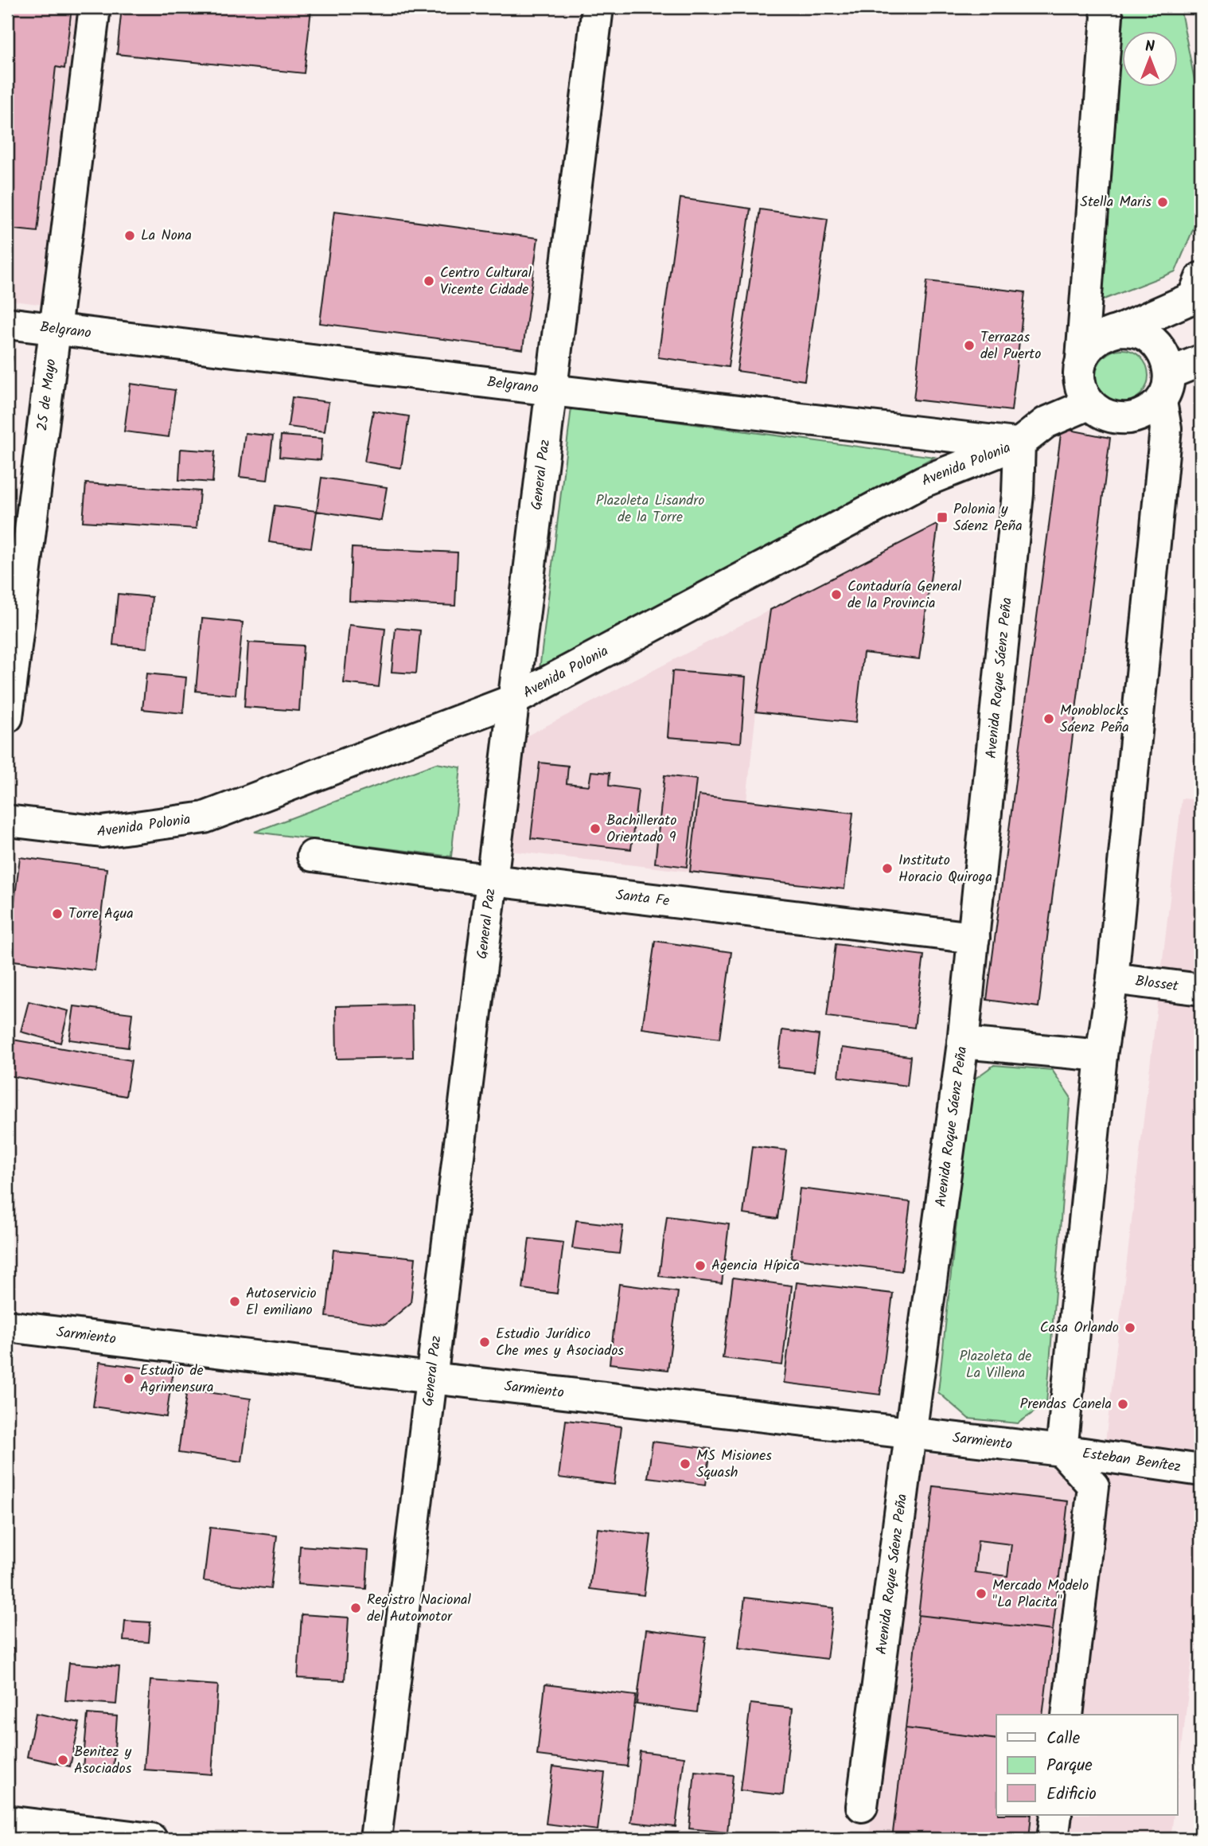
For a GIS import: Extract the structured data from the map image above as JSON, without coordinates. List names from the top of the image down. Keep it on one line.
{"streets":{"street":["Belgrano","25 de Mayo","Avenida Polonia","General Paz","Avenida Roque Sáenz Peña","Santa Fe","Blosset","Sarmiento","Esteban Benítez"]},"crossings":[["Belgrano","25 de Mayo"],["Belgrano","Avenida Polonia"],["Belgrano","General Paz"],["Belgrano","Avenida Roque Sáenz Peña"],["Avenida Polonia","General Paz"],["Avenida Polonia","Avenida Roque Sáenz Peña"],["General Paz","Santa Fe"],["General Paz","Sarmiento"],["Avenida Roque Sáenz Peña","Santa Fe"],["Avenida Roque Sáenz Peña","Sarmiento"],["Sarmiento","Esteban Benítez"]],"parks":["Plazoleta Lisandro de la Torre","Plazoleta de La Villena"],"places":{"other":["Stella Maris","La Nona","Centro Cultural Vicente Cidade","Terrazas del Puerto","Contaduría General de la Provincia","Monoblocks Sáenz Peña","Bachillerato Orientado 9","Instituto Horacio Quiroga","Torre Aqua","Agencia Hípica","Autoservicio El emiliano","Casa Orlando","Estudio Jurídico Che mes y Asociados","Estudio de Agrimensura","Prendas Canela","MS Misiones Squash","Mercado Modelo \"La Placita\"","Registro Nacional del Automotor","Benitez y Asociados"],"transit":["Polonia y Sáenz Peña"]},"legend":["Calle","Parque","Edificio"],"north":"top"}
